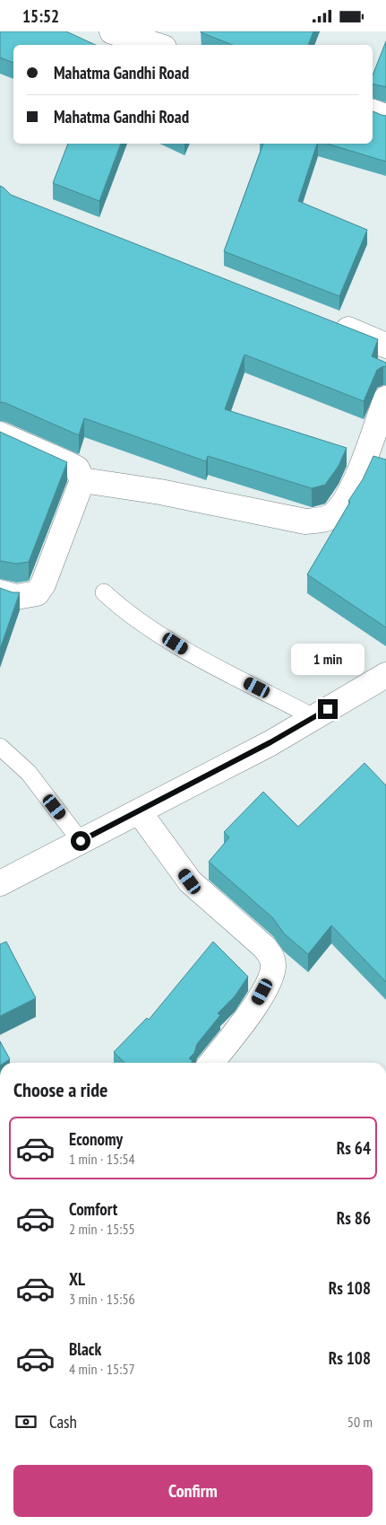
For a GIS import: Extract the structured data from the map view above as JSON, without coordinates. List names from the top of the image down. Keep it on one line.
{"page":{"status":"15:52","banner":["Mahatma Gandhi Road","Mahatma Gandhi Road"],"bubble":"1 min","heading":"Choose a ride","list":[{"name":"Economy","note":"1 min · 15:54","value":"Rs 64"},{"name":"Comfort","note":"2 min · 15:55","value":"Rs 86"},{"name":"XL","note":"3 min · 15:56","value":"Rs 108"},{"name":"Black","note":"4 min · 15:57","value":"Rs 108"}],"pay":["Cash","50 m"],"buttons":"Confirm"}}
